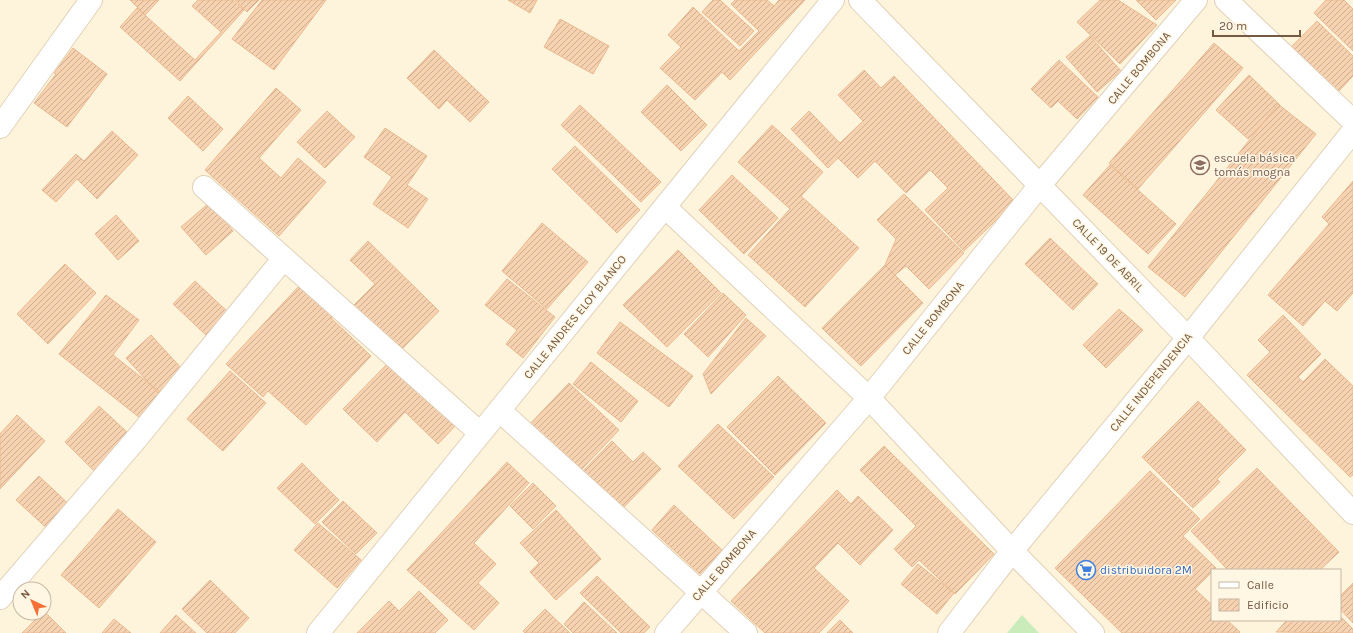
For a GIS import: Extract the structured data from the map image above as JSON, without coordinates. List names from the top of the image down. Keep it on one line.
{"streets":{"street":["CALLE BOMBONA","CALLE 19 DE ABRIL","CALLE ANDRES ELOY BLANCO","CALLE INDEPENDENCIA"]},"crossings":[["CALLE BOMBONA","CALLE 19 DE ABRIL"],["CALLE 19 DE ABRIL","CALLE INDEPENDENCIA"]],"places":{"school or university":["escuela básica tomás mogna"],"supermarket":["distribuidora 2M"]},"legend":["Calle","Edificio"],"scale_bar":"20 m","north":"top left"}
